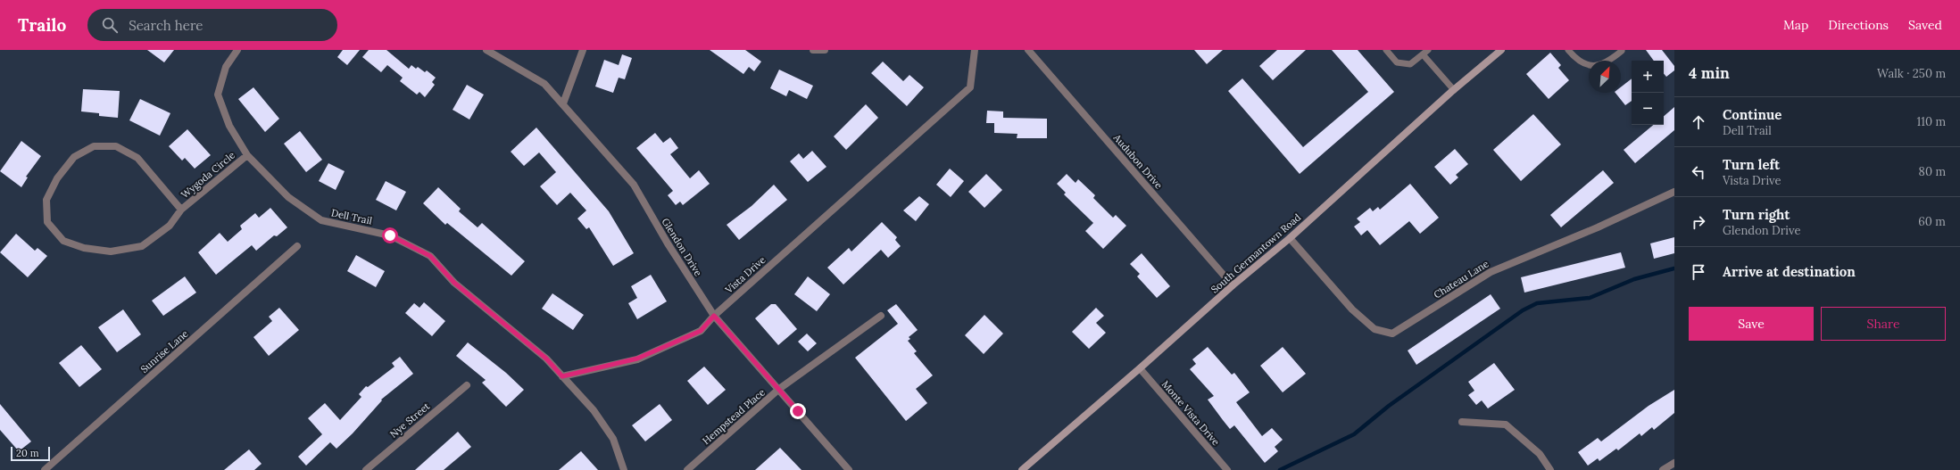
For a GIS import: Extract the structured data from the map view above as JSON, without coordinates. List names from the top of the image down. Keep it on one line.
{"streets":{"main road":["South Germantown Road"],"street":["Audubon Drive","Wygoda Circle","Dell Trail","Glendon Drive","Vista Drive","Chateau Lane","Sunrise Lane","Monte Vista Drive","Hempstead Place","Nye Street"]},"crossings":[["Audubon Drive","South Germantown Road"],["Wygoda Circle","Dell Trail"],["Dell Trail","Vista Drive"],["Glendon Drive","Vista Drive"],["Glendon Drive","Hempstead Place"],["South Germantown Road","Chateau Lane"],["South Germantown Road","Monte Vista Drive"]],"scale_bar":"20 m","north":"top right","page":{"header":"Trailo","search":"Search here","nav":["Map","Directions","Saved"],"heading":["4 min","Walk · 250 m"],"map_buttons":["+","−"],"list":[["Continue","Dell Trail","110 m"],["Turn left","Vista Drive","80 m"],["Turn right","Glendon Drive","60 m"],"Arrive at destination"],"buttons":["Save","Share"],"scale":"20 m"}}
